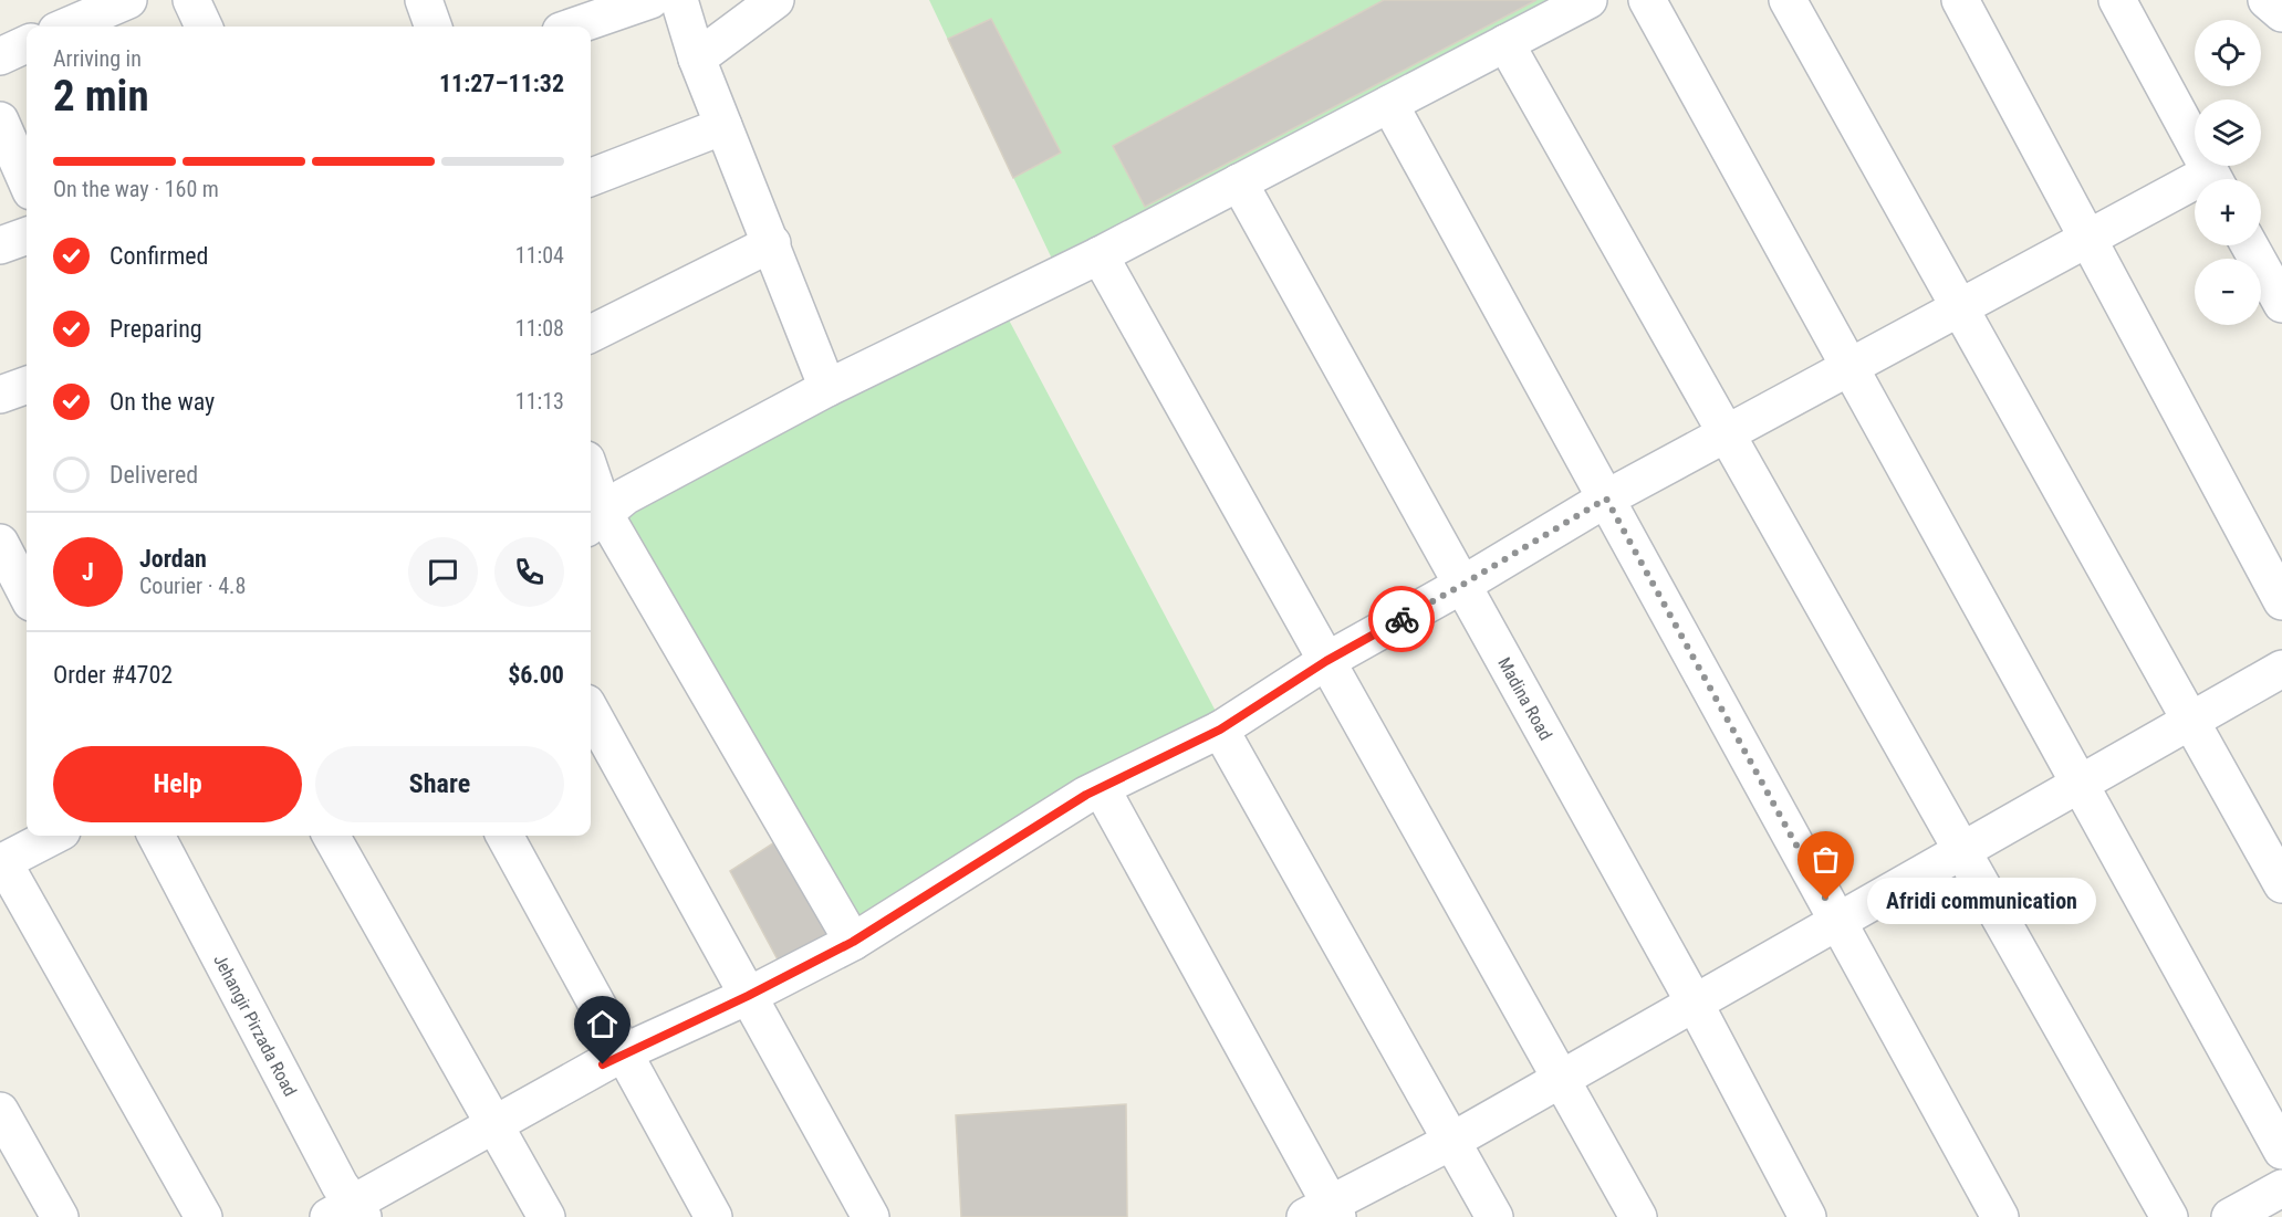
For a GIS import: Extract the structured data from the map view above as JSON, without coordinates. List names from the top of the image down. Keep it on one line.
{"streets":{"street":["Madina Road","Jehangir Pirzada Road"]},"places":["Afridi communication"],"page":{"map_buttons":["+","−"],"heading":["2 min","Arriving in","11:27–11:32"],"panel":["Jordan","Courier · 4.8","Order #4702","$6.00"],"bar":"On the way · 160 m","list":[["Confirmed","11:04"],["Preparing","11:08"],["On the way","11:13"],"Delivered"],"round":"J","buttons":["Help","Share"],"bubble":"Afridi communication"}}
